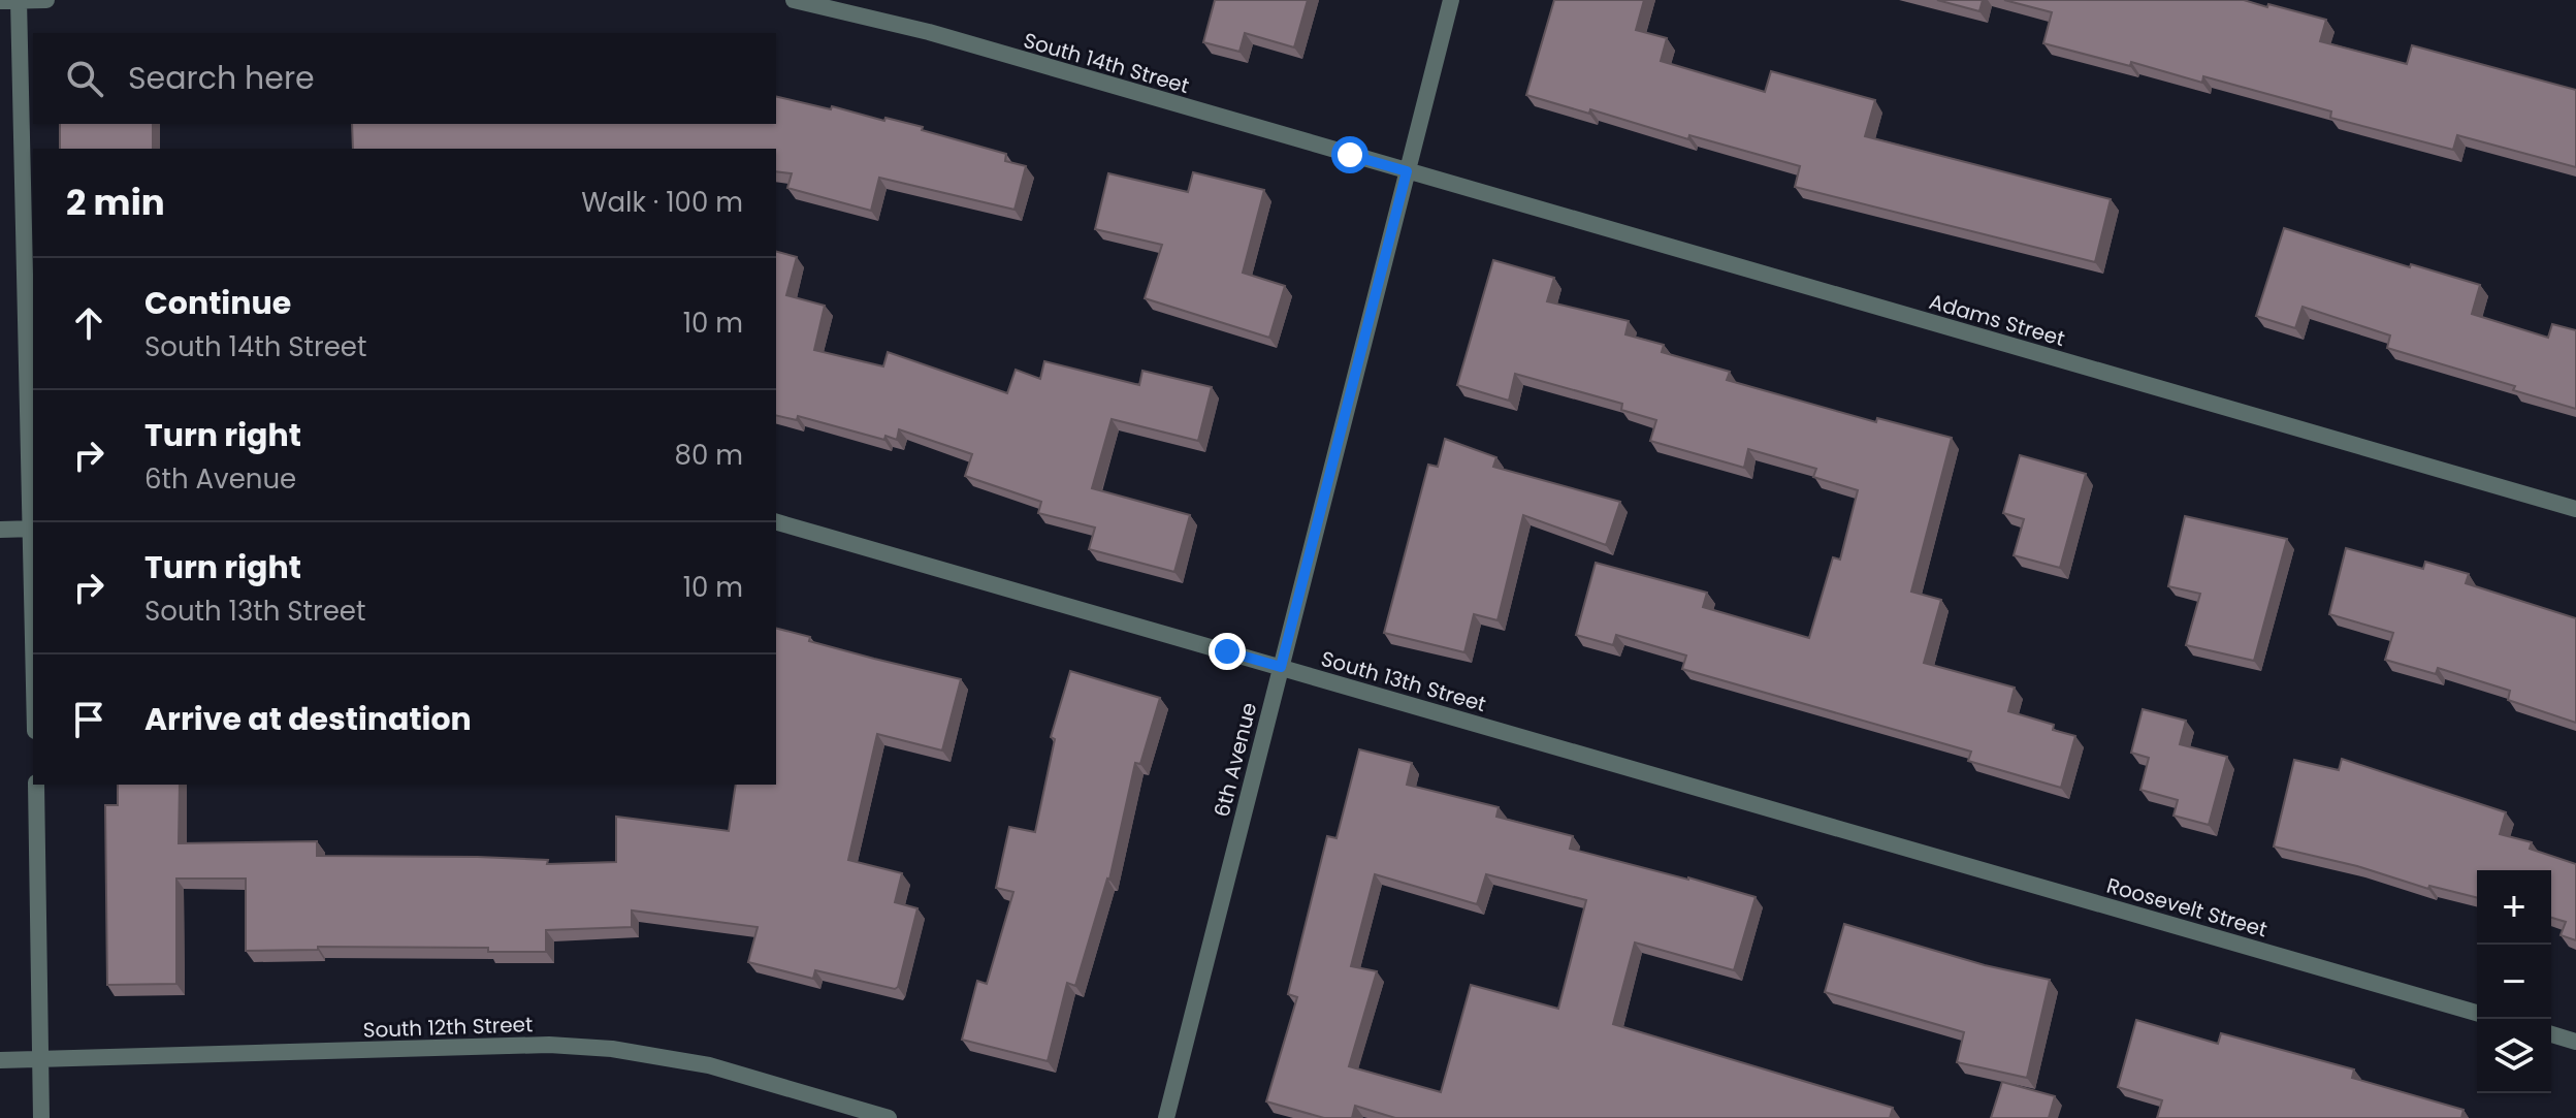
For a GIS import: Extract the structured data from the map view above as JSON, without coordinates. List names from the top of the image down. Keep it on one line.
{"streets":{"street":["South 14th Street","Adams Street","South 13th Street","6th Avenue","Roosevelt Street","South 12th Street"]},"crossings":[["South 14th Street","Adams Street"],["South 14th Street","6th Avenue"],["Adams Street","6th Avenue"],["South 13th Street","6th Avenue"],["South 13th Street","Roosevelt Street"]],"page":{"search":"Search here","heading":["2 min","Walk · 100 m"],"list":[["Continue","South 14th Street","10 m"],["Turn right","6th Avenue","80 m"],["Turn right","South 13th Street","10 m"],"Arrive at destination"],"map_buttons":["+","−"]}}
